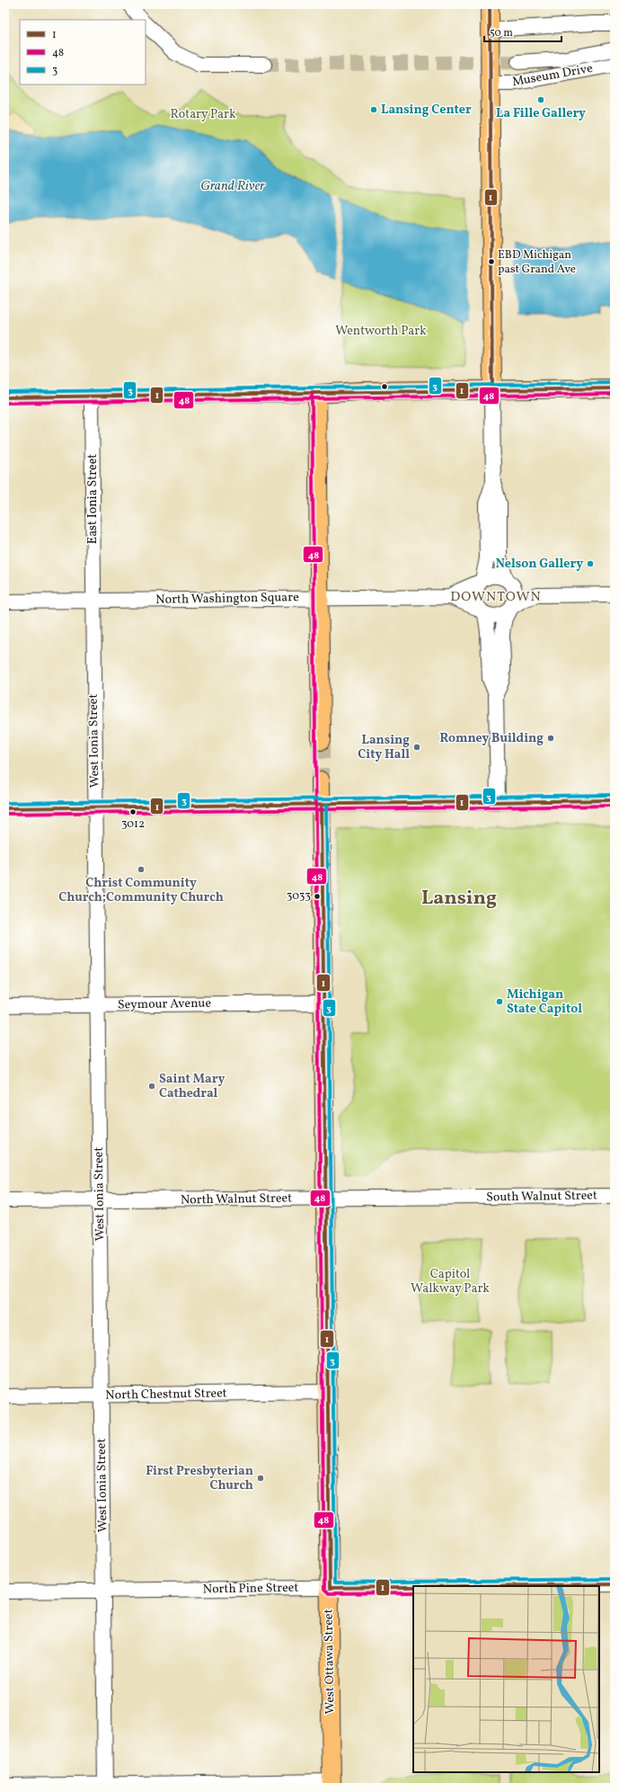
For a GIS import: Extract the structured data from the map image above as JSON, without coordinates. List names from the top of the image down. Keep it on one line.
{"streets":{"main road":["West Ottawa Street"],"street":["Museum Drive","East Ionia Street","North Washington Square","West Ionia Street","Seymour Avenue","South Walnut Street","North Walnut Street","North Chestnut Street","North Pine Street"]},"crossings":[["East Ionia Street","North Washington Square"],["East Ionia Street","West Ionia Street"],["North Washington Square","West Ionia Street"],["West Ionia Street","Seymour Avenue"],["West Ionia Street","North Walnut Street"],["West Ionia Street","North Chestnut Street"],["West Ionia Street","North Pine Street"],["Seymour Avenue","West Ottawa Street"],["South Walnut Street","North Walnut Street"],["North Walnut Street","West Ottawa Street"],["North Chestnut Street","West Ottawa Street"],["North Pine Street","West Ottawa Street"]],"districts":["DOWNTOWN","Lansing"],"water":["Grand River"],"parks":["Rotary Park","Wentworth Park","Capitol Walkway Park"],"places":["La Fille Gallery","Lansing Center","EBD Michigan past Grand Ave","Nelson Gallery","Romney Building","Lansing City Hall","3012","Christ Community Church;Community Church","3033","Michigan State Capitol","Saint Mary Cathedral","First Presbyterian Church"],"lines":["transit line 1","transit line 3","transit line 48"],"legend":["1","48","3"],"scale_bar":"50 m"}
